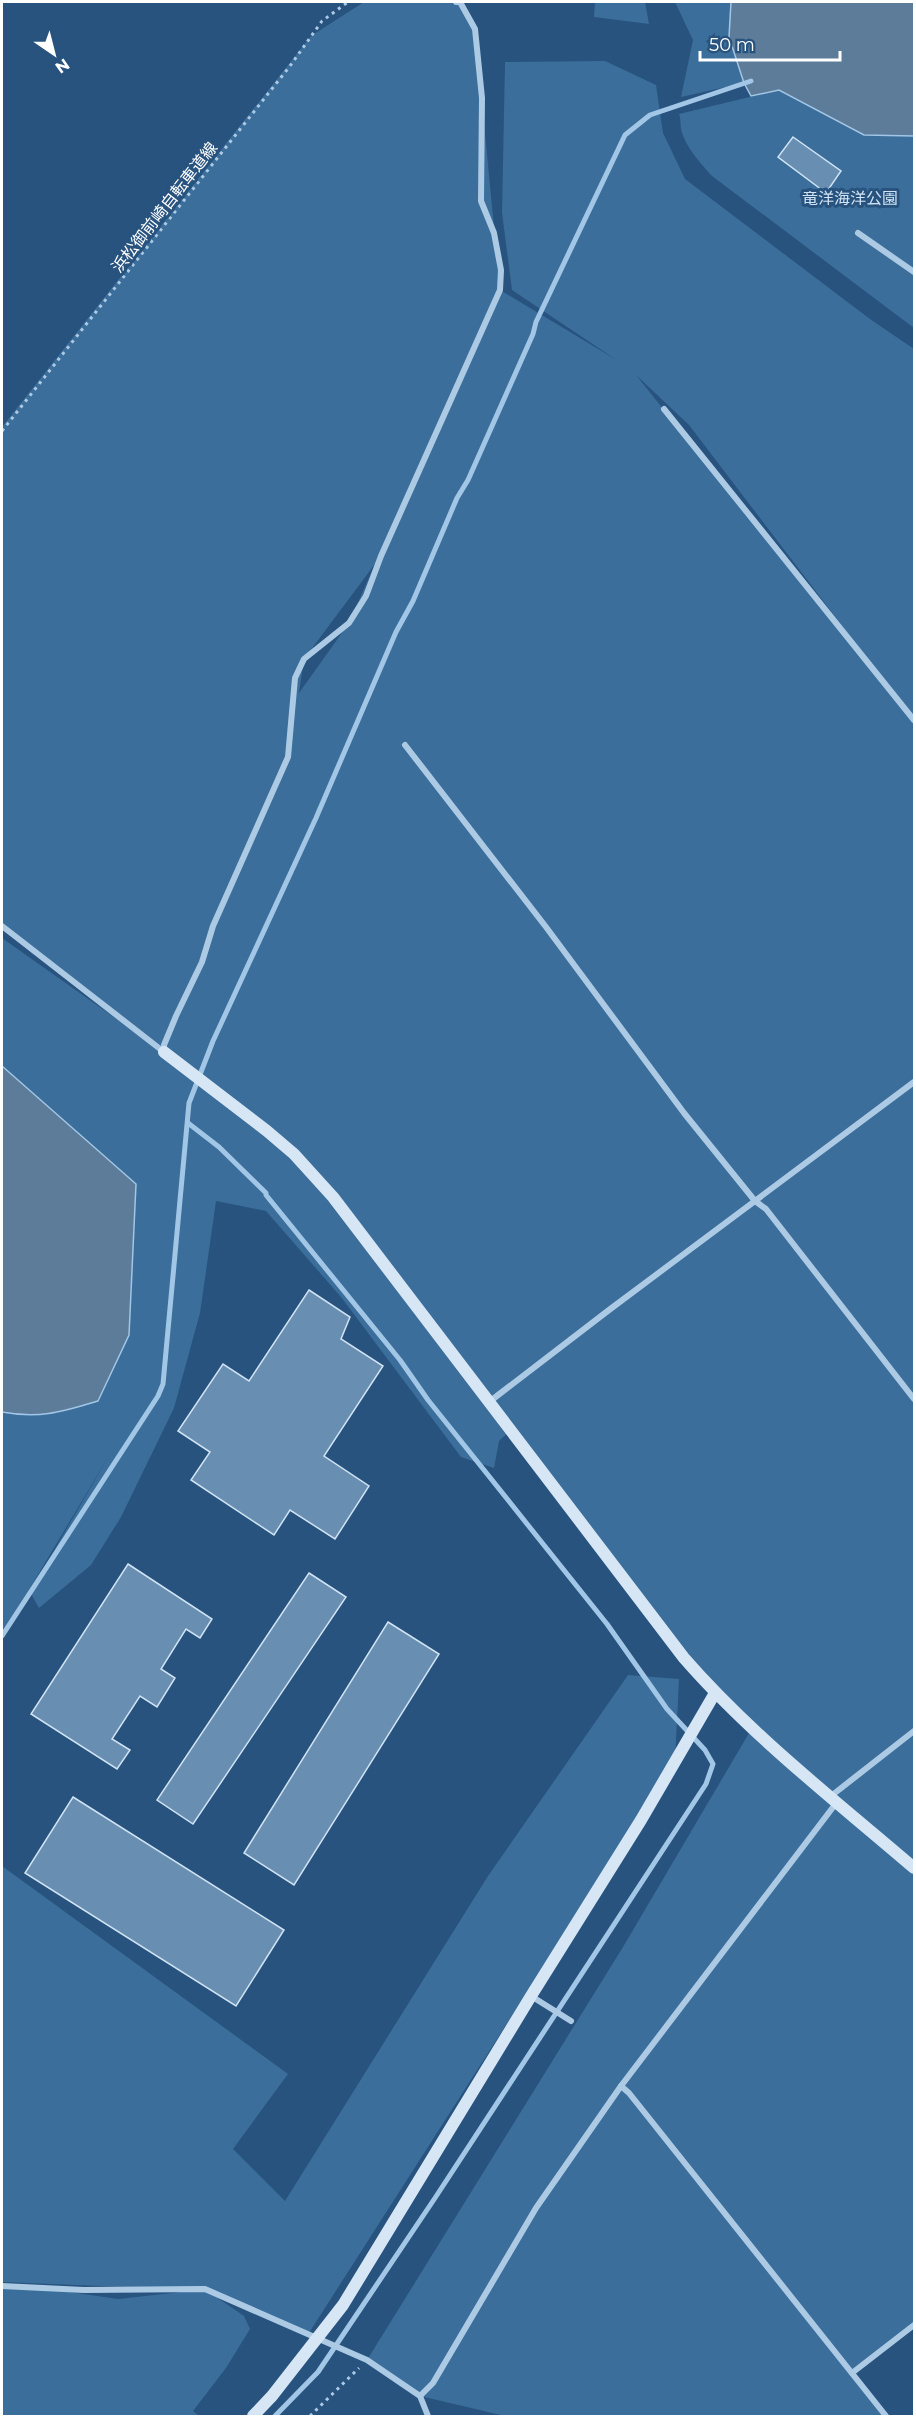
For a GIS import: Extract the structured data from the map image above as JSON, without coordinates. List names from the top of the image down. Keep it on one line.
{"streets":{"path":["浜松御前崎自転車道線"]},"parks":["竜洋海洋公園"],"scale_bar":"50 m","north":"bottom right"}
